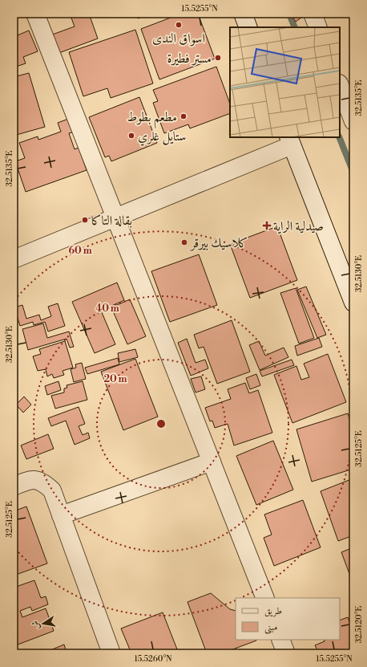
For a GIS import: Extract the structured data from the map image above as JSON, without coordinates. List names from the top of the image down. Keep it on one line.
{"places":{"other":["اسواق الندى","مستر فطيرة","مطعم بطوط","ستايل غلري","بقالة التاكا","كلاسيك بيرقر"],"health":["صيدلية الراية"]},"legend":["طريق","مبنى"],"north":"left","coordinates":["15.5255°N","32.5135°E","32.5130°E","32.5125°E","32.5120°E","15.5260°N"],"rings":["60 m","40 m","20 m"]}
